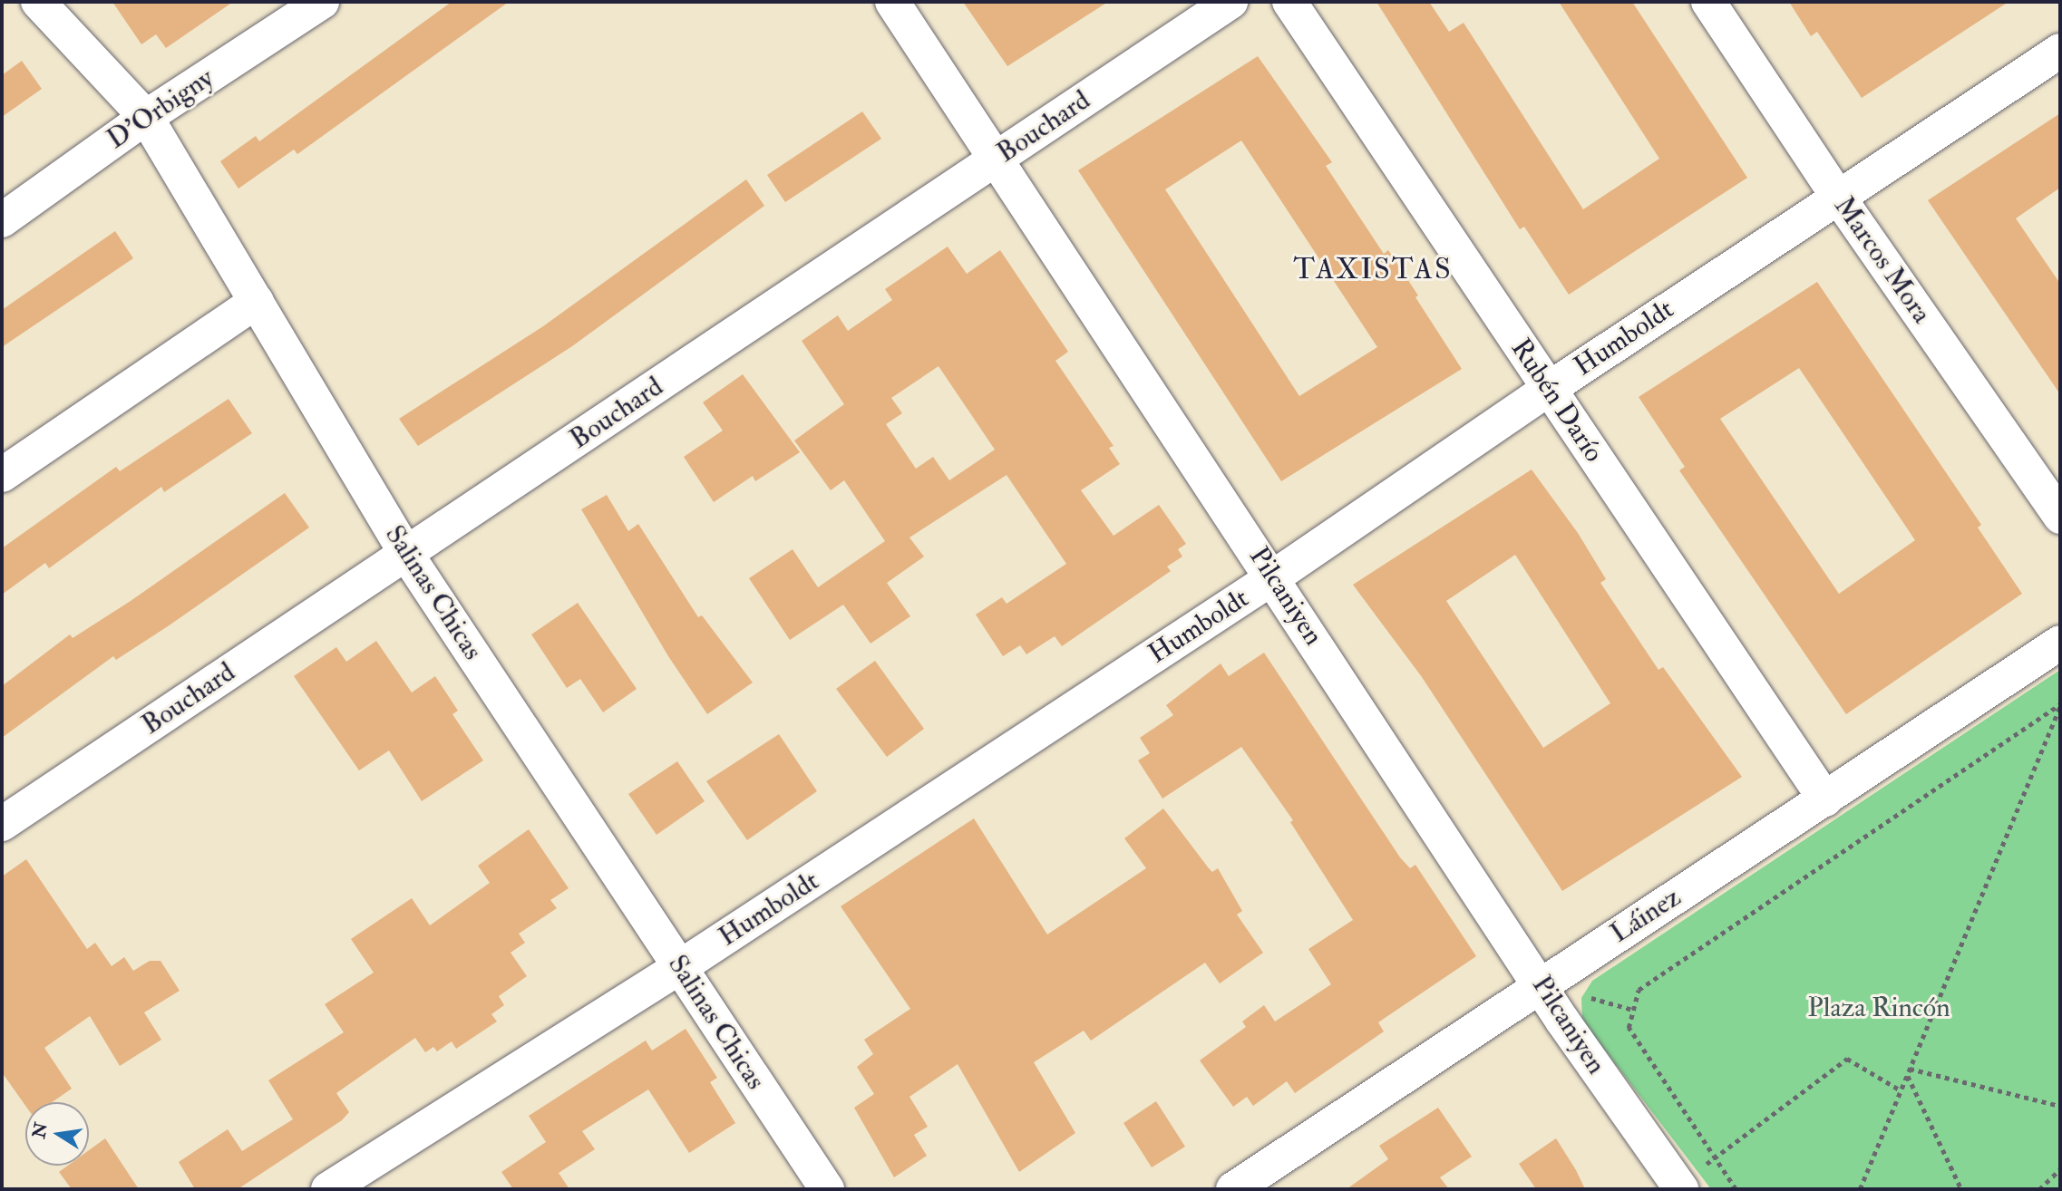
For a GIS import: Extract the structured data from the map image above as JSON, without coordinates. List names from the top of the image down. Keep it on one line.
{"streets":{"street":["D'Orbigny","Bouchard","Marcos Mora","Humboldt","Rubén Darío","Salinas Chicas","Pilcaniyen","Láinez"]},"crossings":[["D'Orbigny","Salinas Chicas"],["Bouchard","Salinas Chicas"],["Bouchard","Pilcaniyen"],["Marcos Mora","Humboldt"],["Humboldt","Rubén Darío"],["Humboldt","Salinas Chicas"],["Humboldt","Pilcaniyen"],["Rubén Darío","Láinez"],["Pilcaniyen","Láinez"]],"districts":["TAXISTAS"],"parks":["Plaza Rincón"],"north":"left"}
